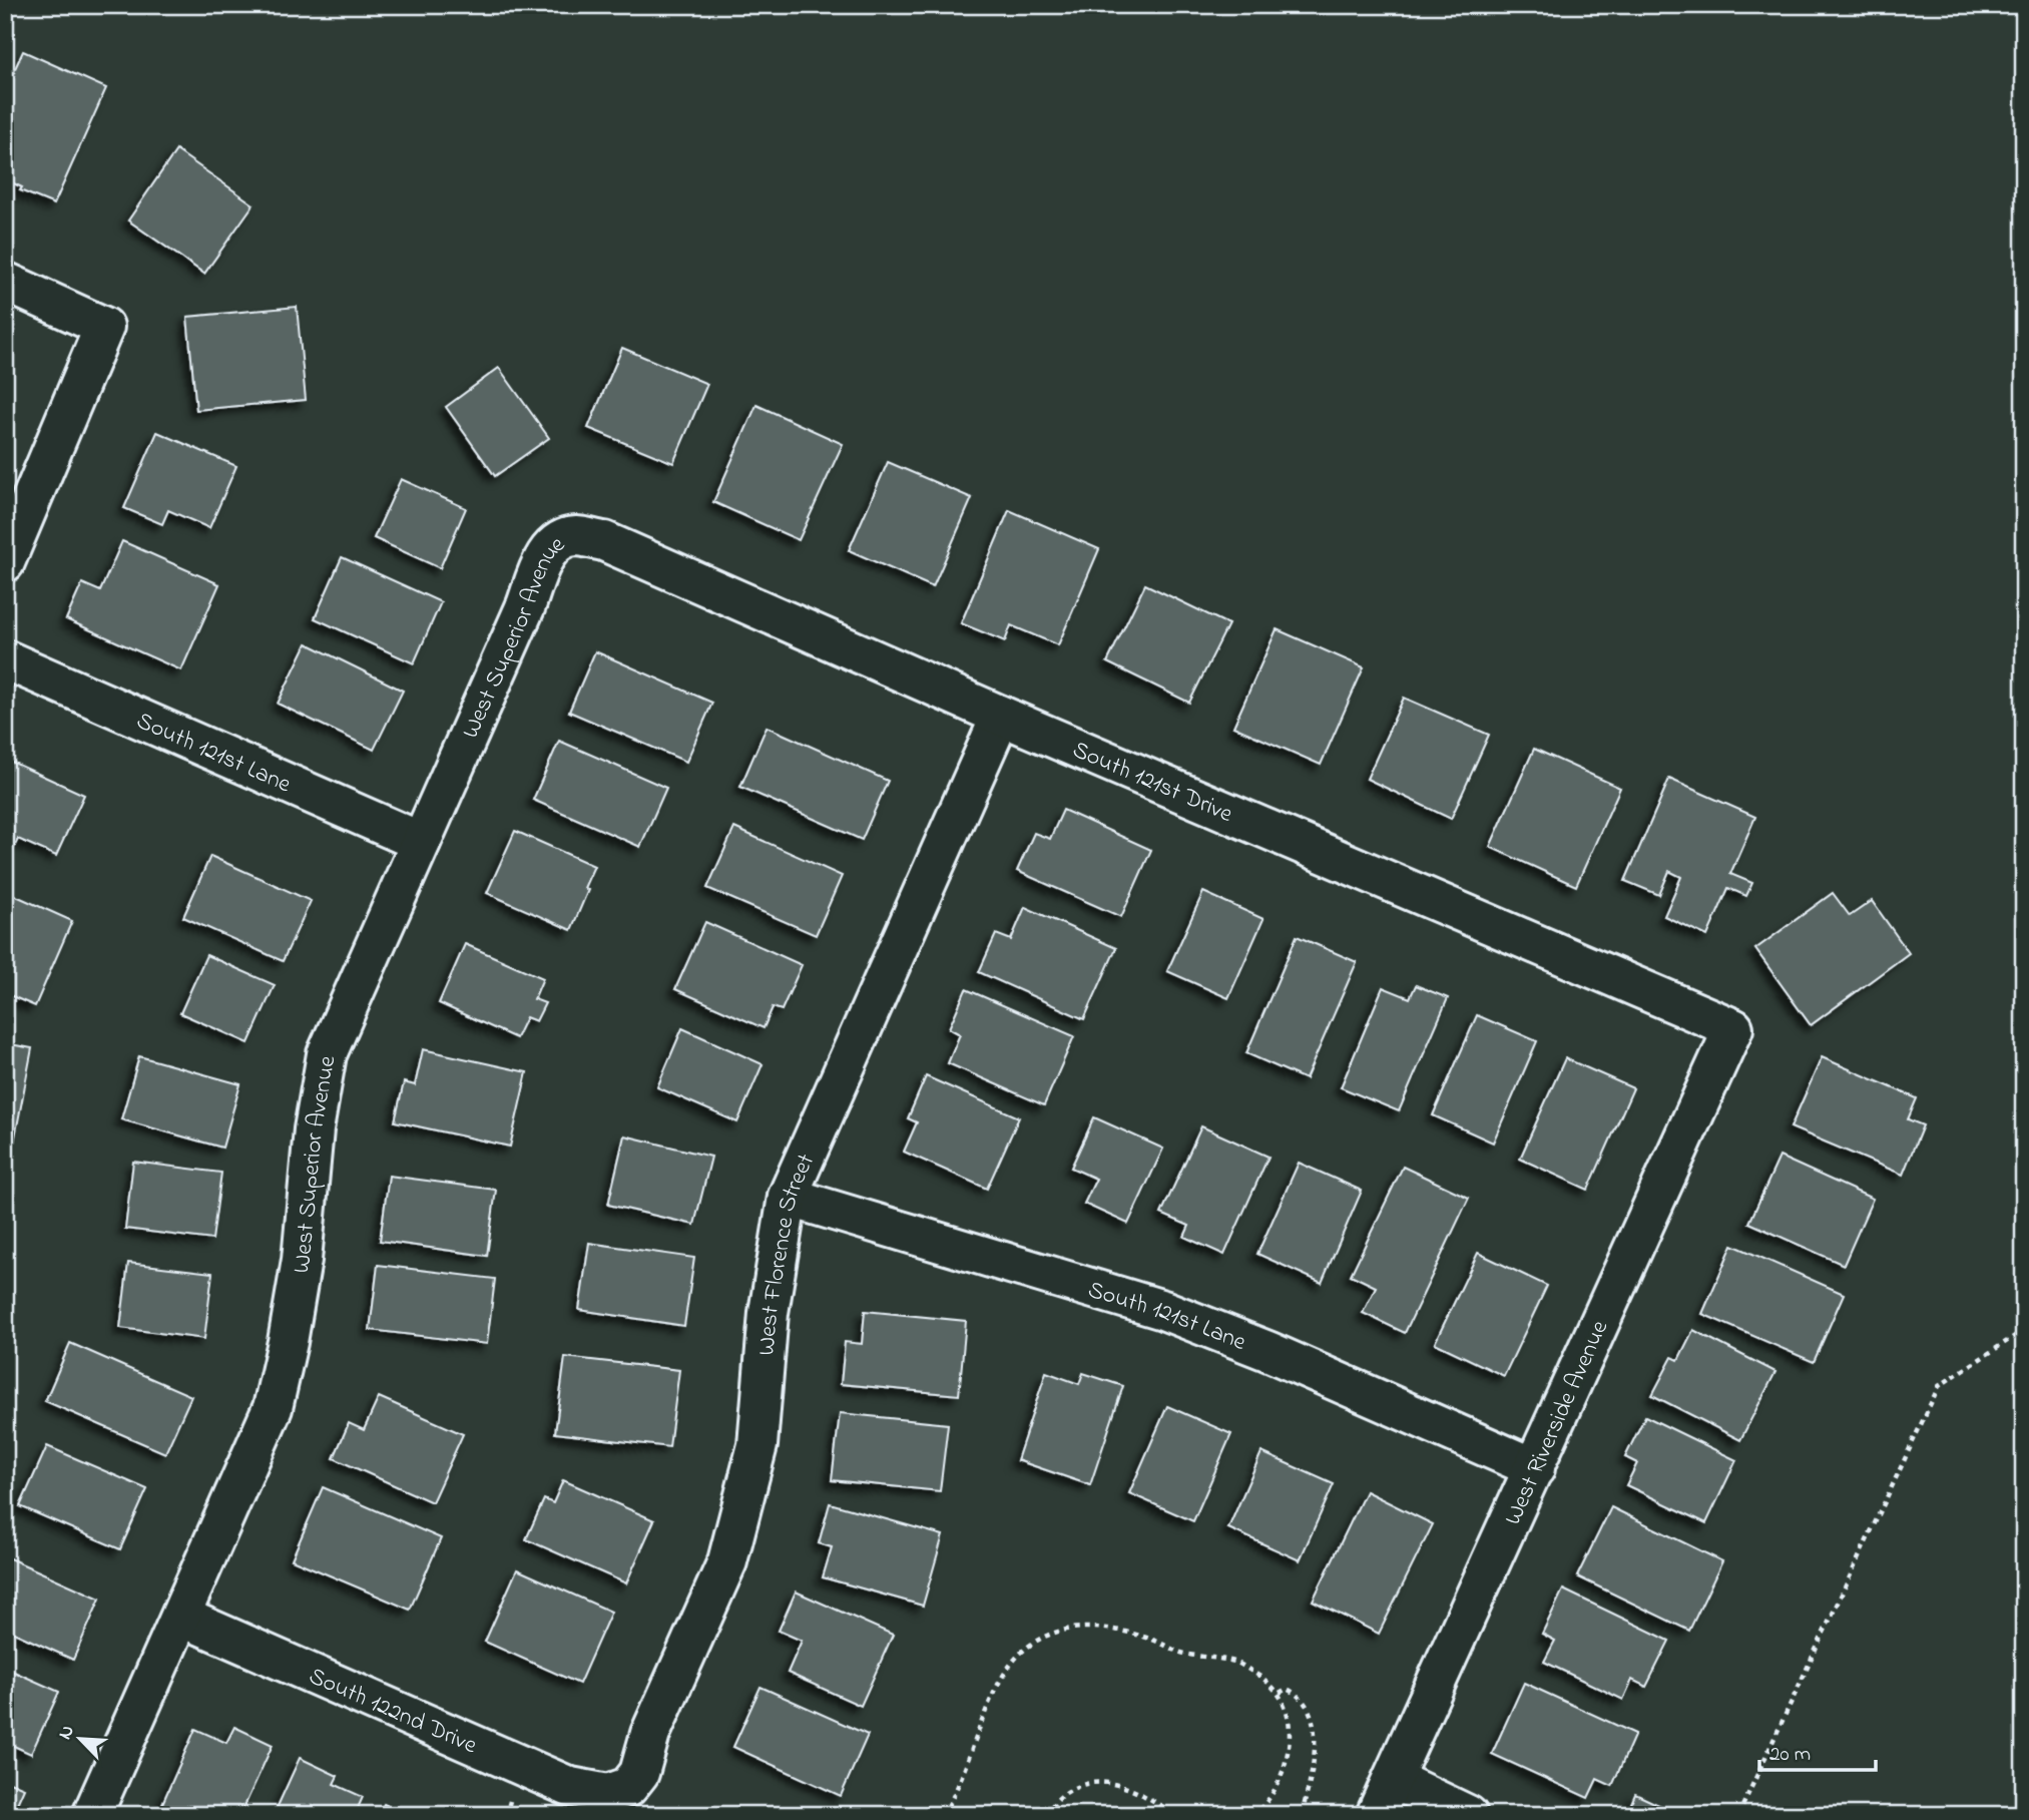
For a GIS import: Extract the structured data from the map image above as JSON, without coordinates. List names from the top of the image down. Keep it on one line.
{"streets":{"street":["West Superior Avenue","South 121st Lane","South 121st Drive","West Florence Street","West Riverside Avenue","South 122nd Drive"]},"crossings":[["West Superior Avenue","South 121st Lane"],["West Superior Avenue","South 121st Drive"],["West Superior Avenue","South 122nd Drive"],["South 121st Lane","West Florence Street"],["South 121st Lane","West Riverside Avenue"],["South 121st Drive","West Florence Street"],["South 121st Drive","West Riverside Avenue"],["West Florence Street","South 122nd Drive"]],"scale_bar":"20 m","north":"top left"}
